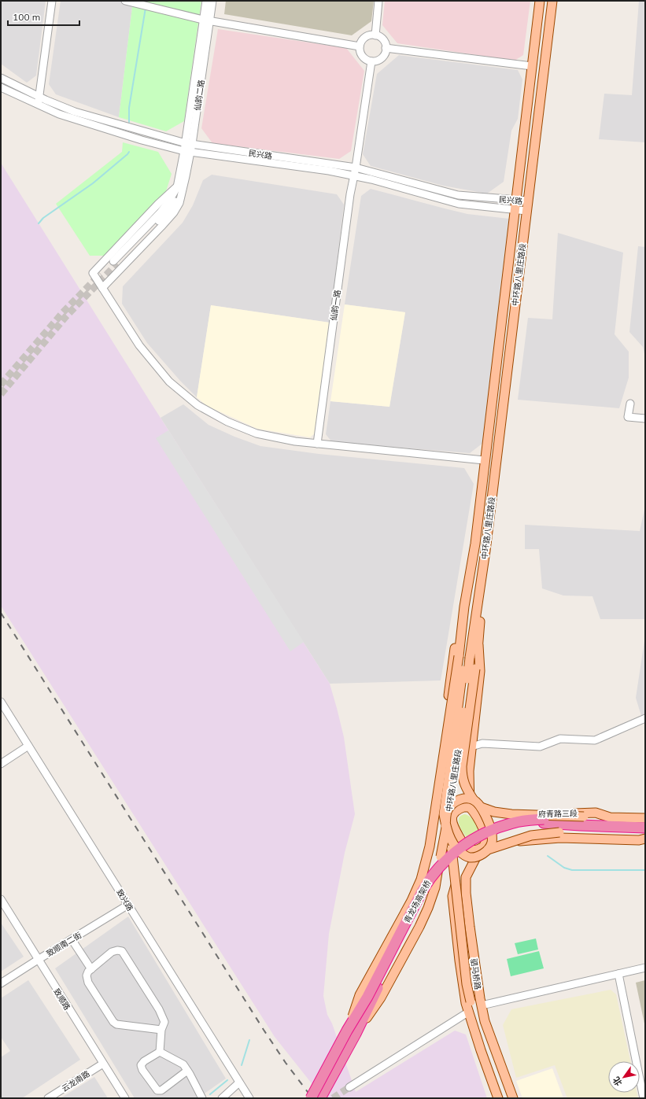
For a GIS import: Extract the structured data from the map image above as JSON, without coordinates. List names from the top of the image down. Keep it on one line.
{"streets":{"highway":["青龙场高架桥"],"main road":["中环路八里庄路段","府青路三段","驷马桥路"],"street":["仙韵二路","民兴路","仙韵一路","致兴路","致顺南二街","致顺路","云龙南路"]},"crossings":[["仙韵二路","民兴路"],["民兴路","中环路八里庄路段"],["民兴路","仙韵一路"],["中环路八里庄路段","青龙场高架桥"],["致兴路","致顺南二街"],["致顺南二街","致顺路"],["致顺路","云龙南路"]],"scale_bar":"100 m","north":"bottom left"}
